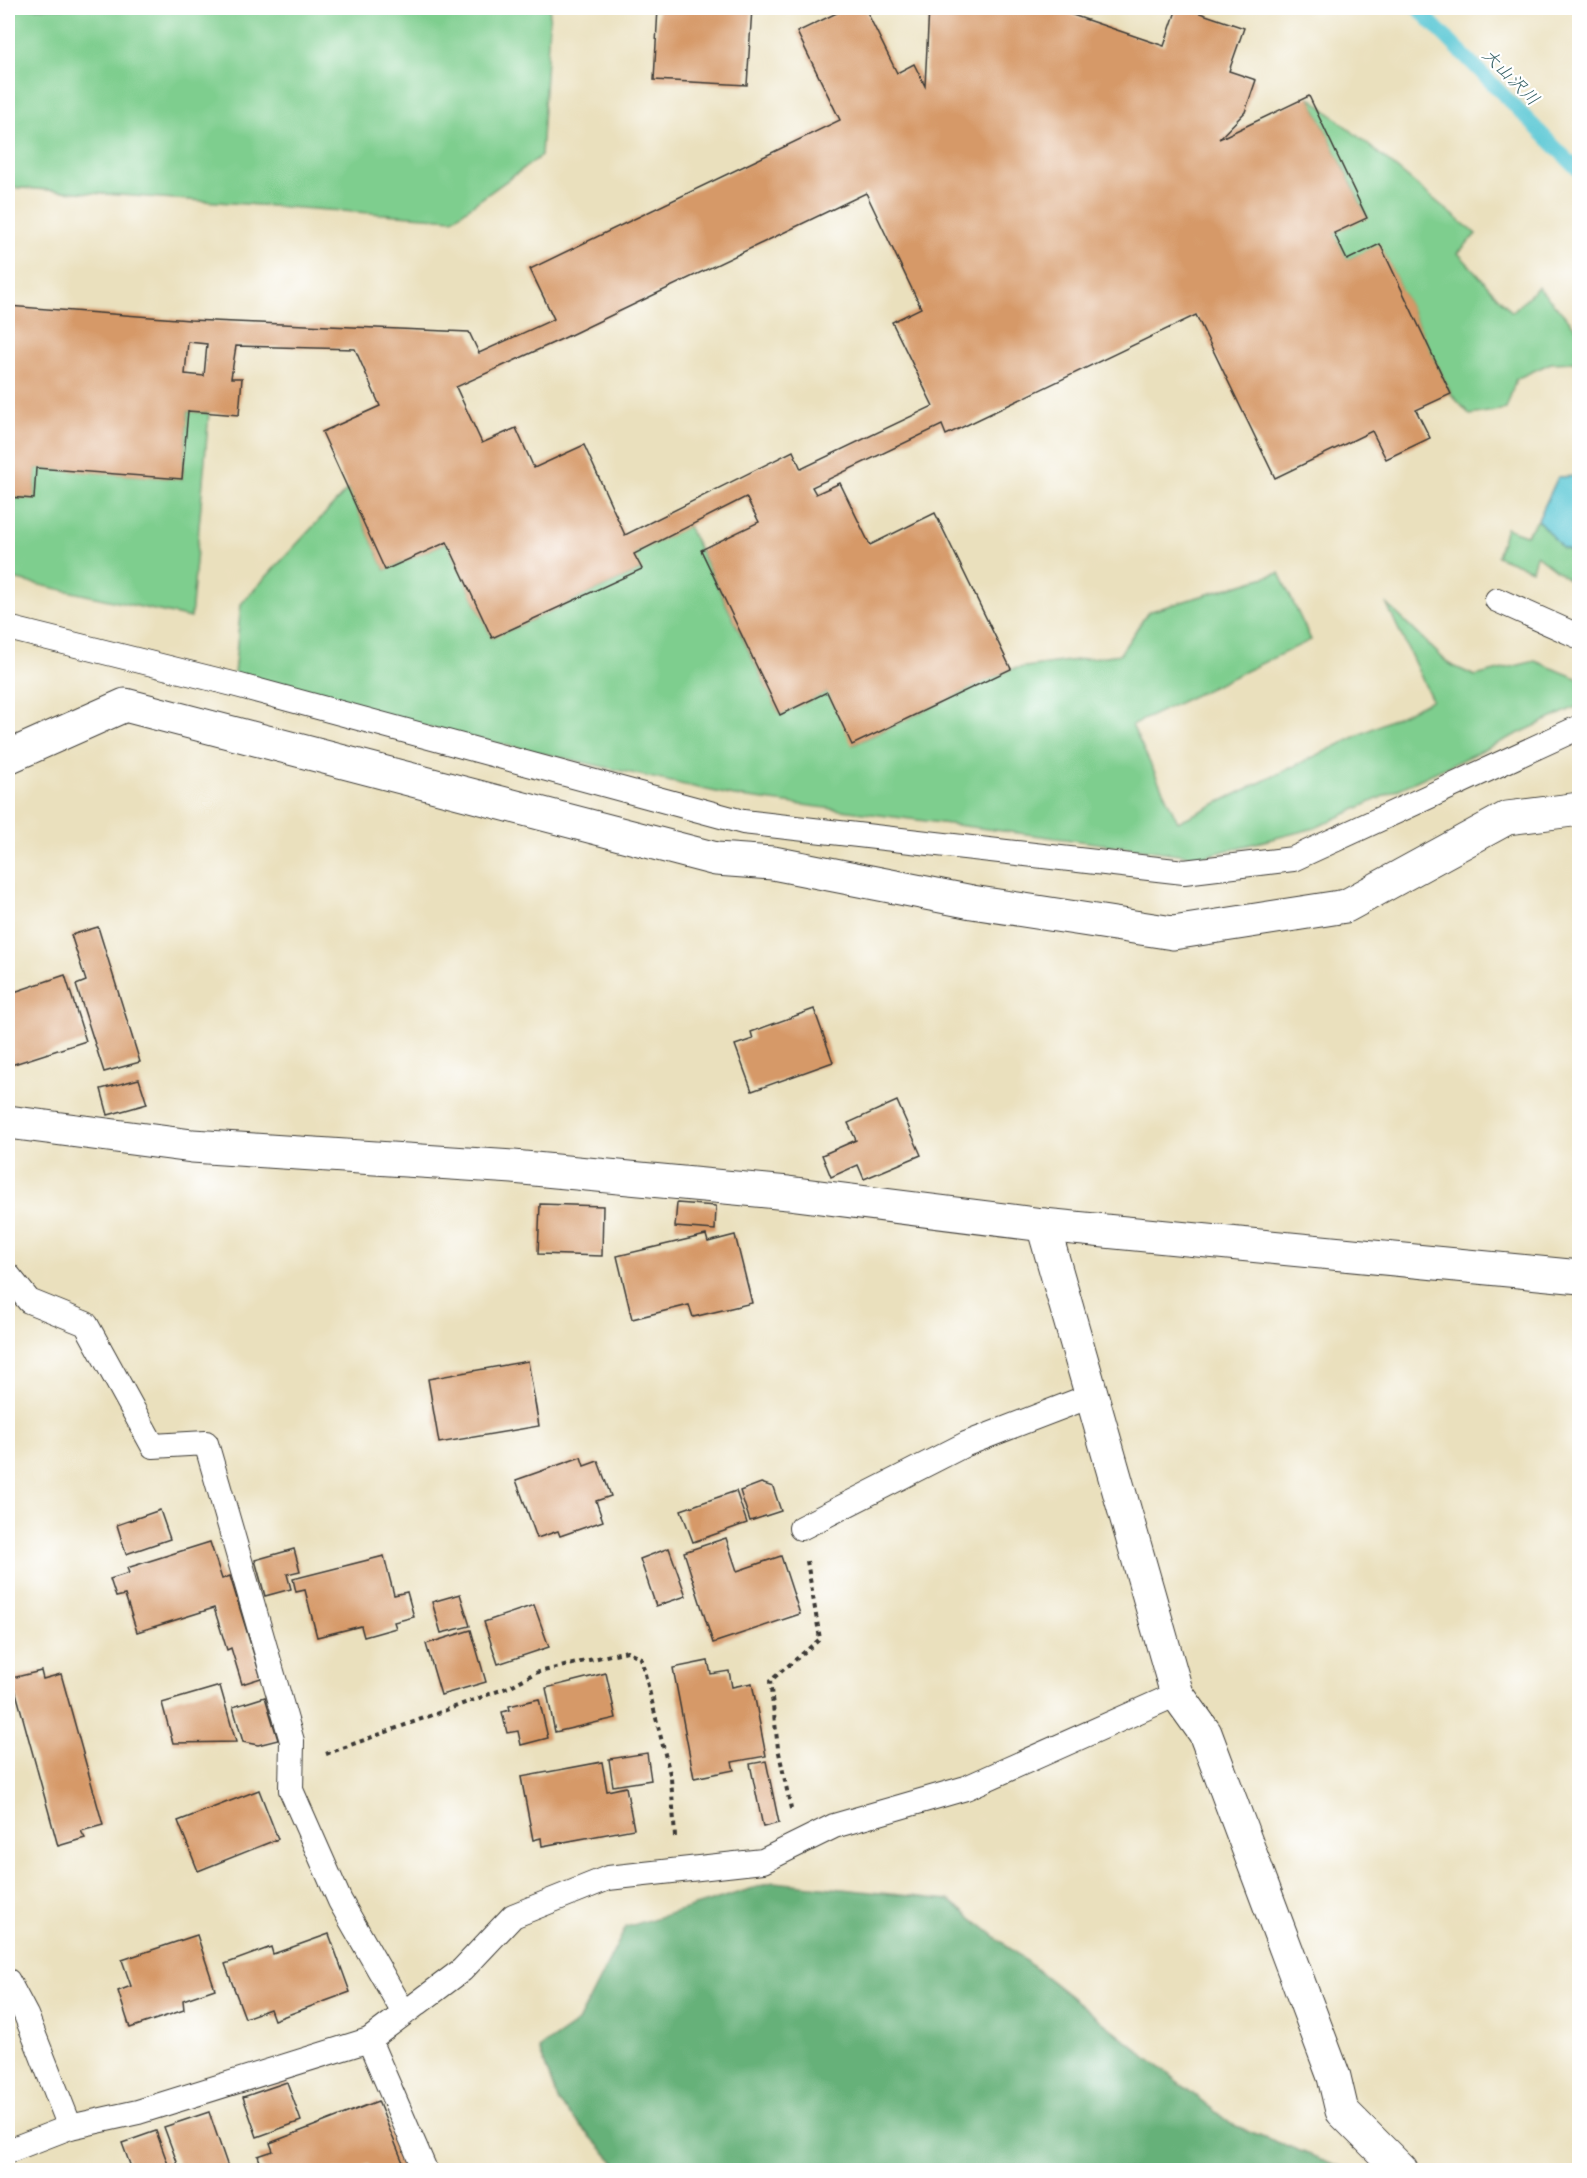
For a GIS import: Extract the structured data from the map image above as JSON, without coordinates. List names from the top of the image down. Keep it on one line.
{"water":["大山沢川"]}
